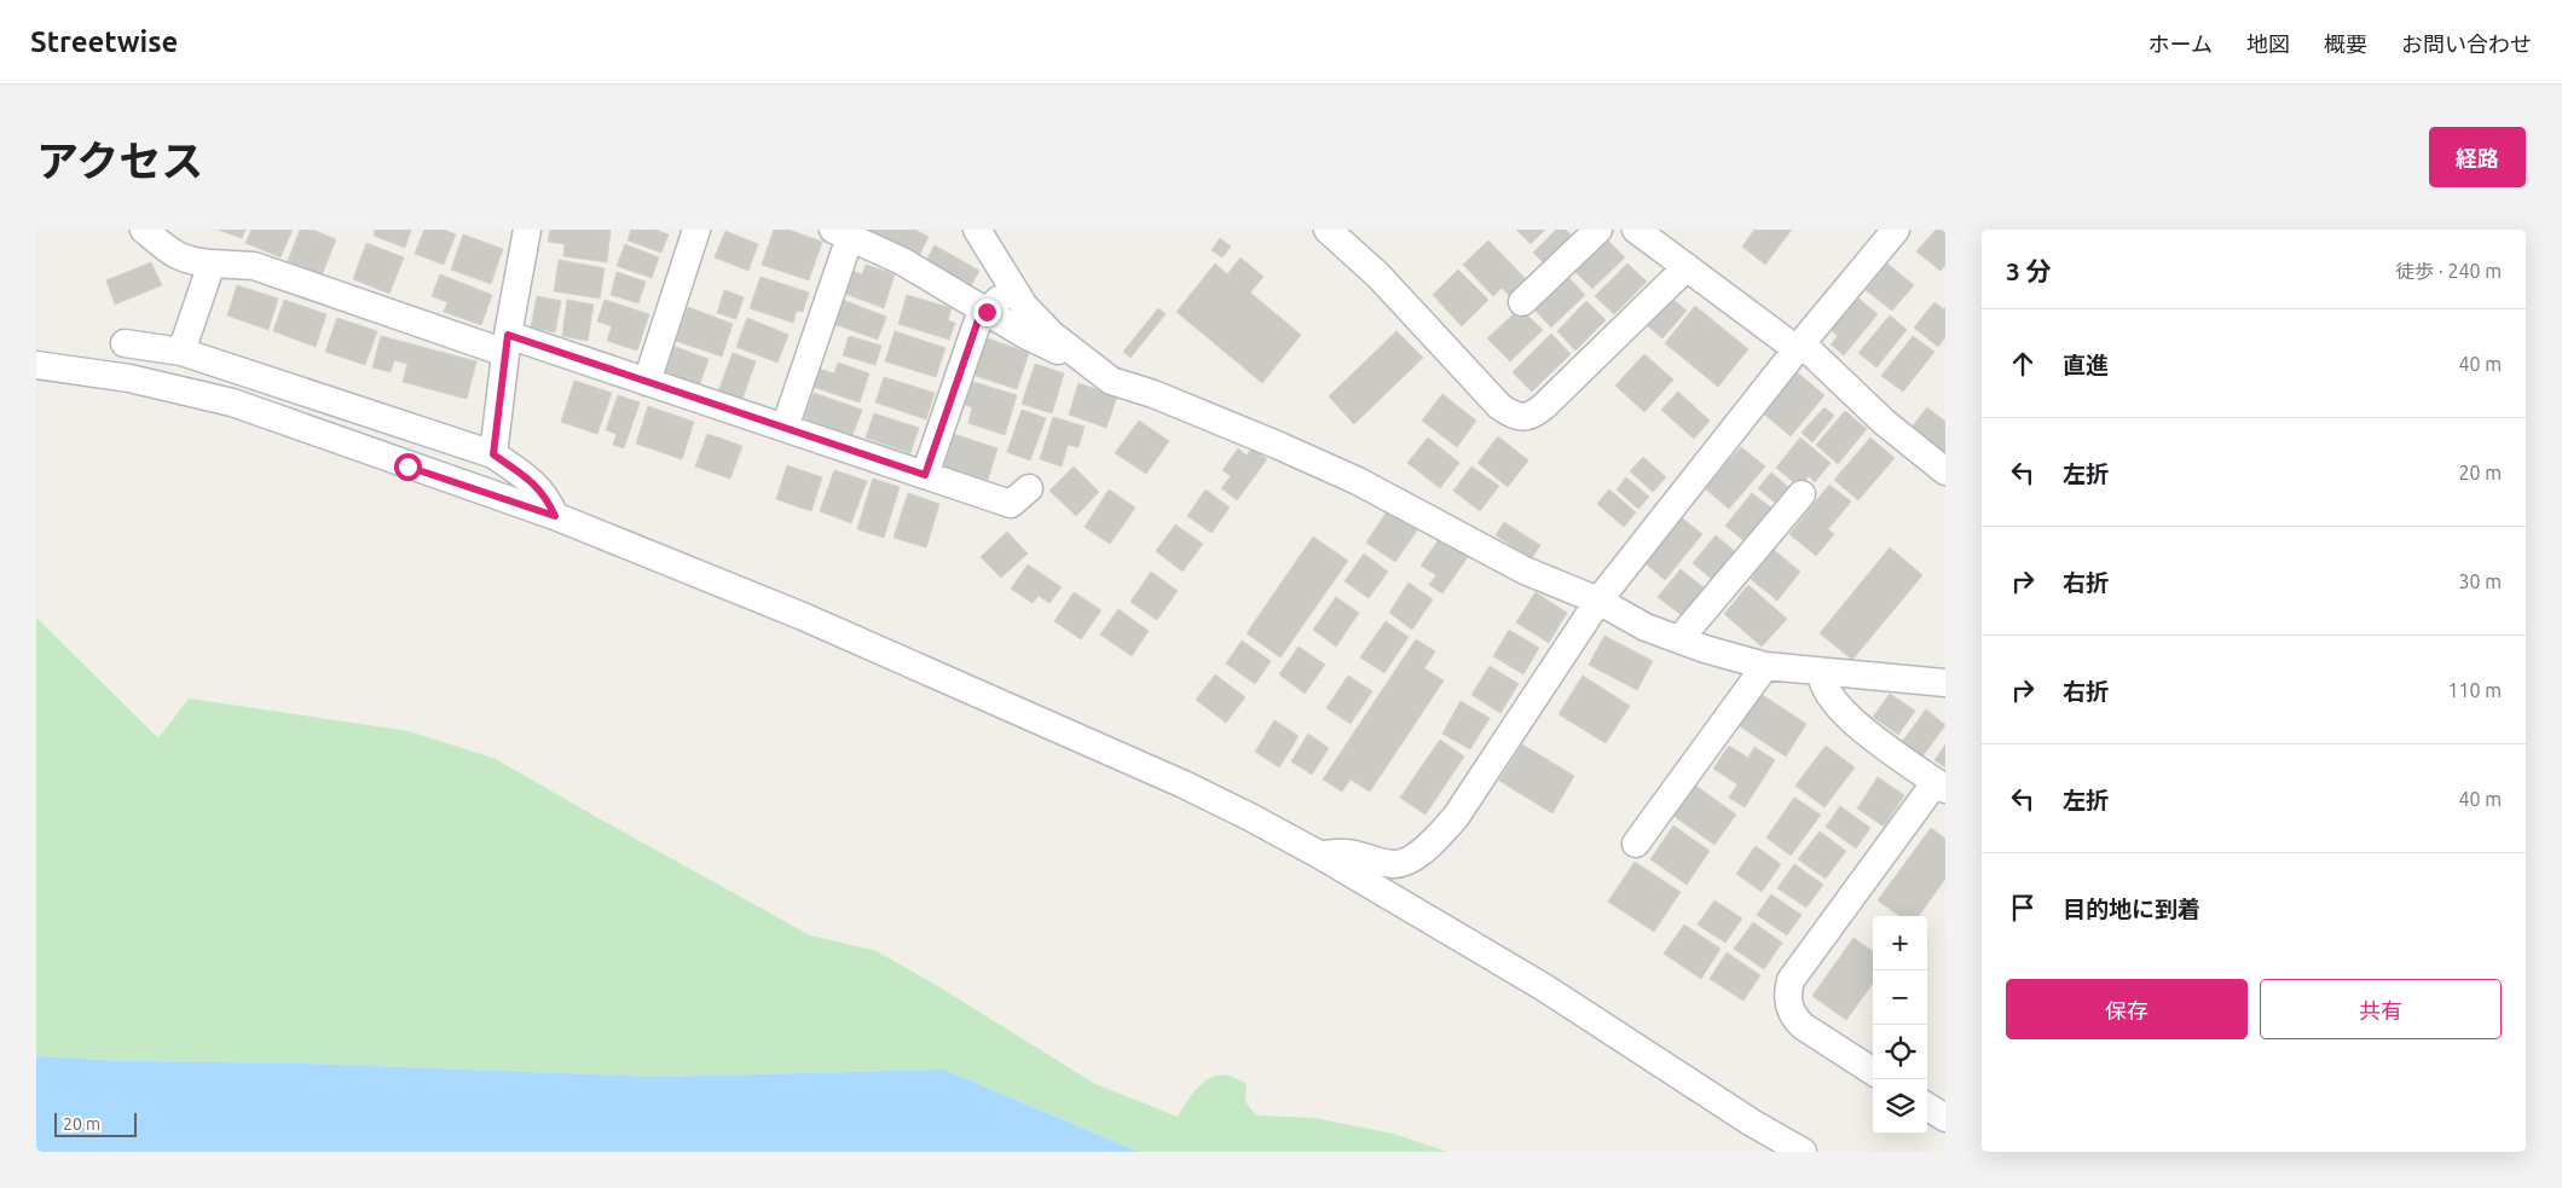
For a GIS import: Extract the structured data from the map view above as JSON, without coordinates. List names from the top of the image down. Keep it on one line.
{"scale_bar":"20 m","page":{"header":"Streetwise","nav":["ホーム","地図","概要","お問い合わせ"],"title":"アクセス","buttons":["経路",["保存","共有"]],"heading":["3 分","徒歩 · 240 m"],"list":[["直進","40 m"],["左折","20 m"],["右折","30 m"],["右折","110 m"],["左折","40 m"],"目的地に到着"],"map_buttons":["+","−"],"scale":"20 m"}}
